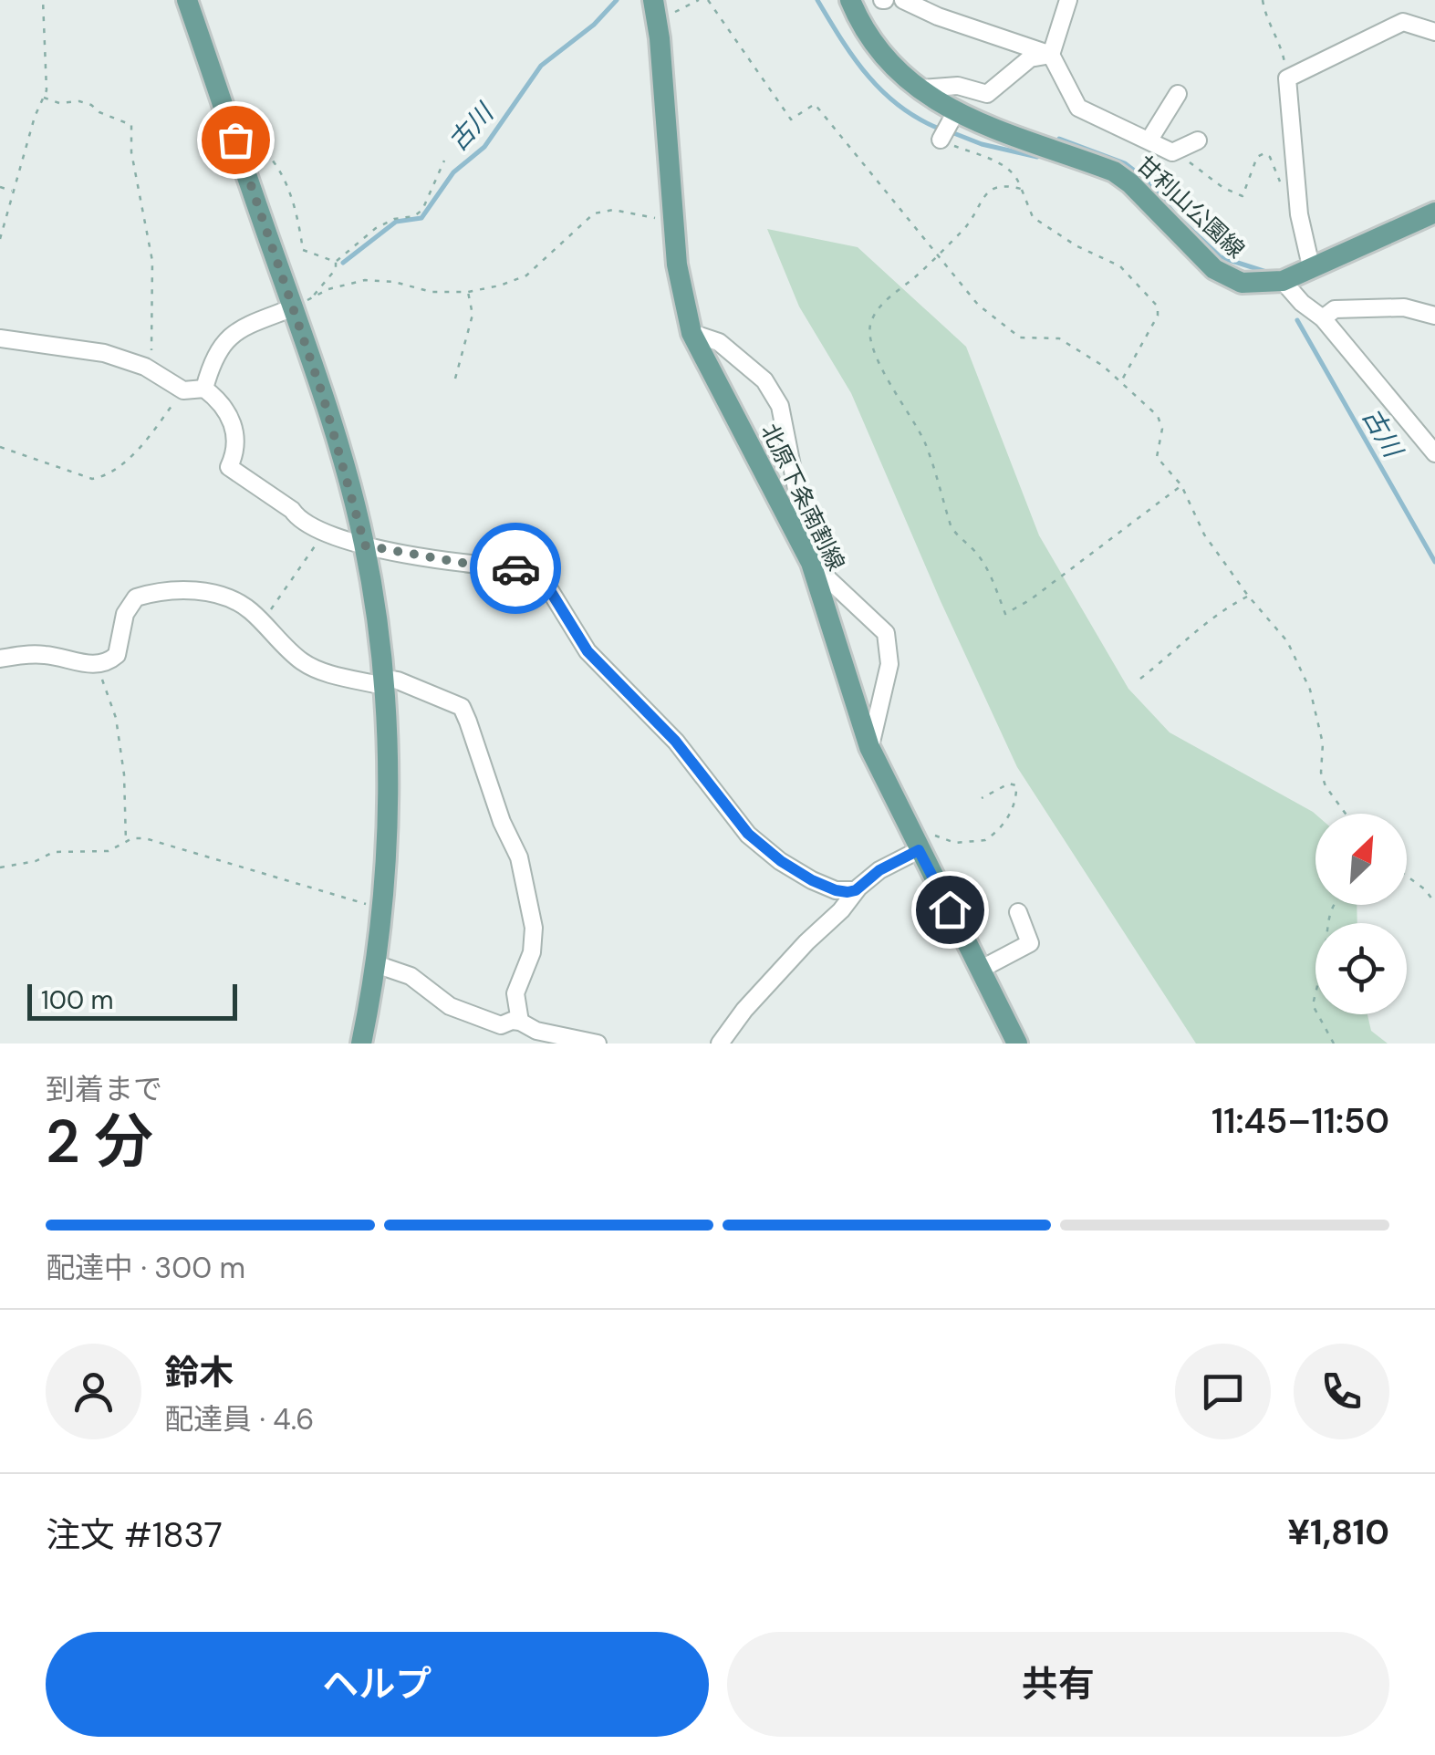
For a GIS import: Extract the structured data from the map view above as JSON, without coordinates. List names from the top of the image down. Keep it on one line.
{"streets":{"main road":["甘利山公園線","北原下条南割線"]},"water":["古川"],"scale_bar":"100 m","north":"top right","page":{"scale":"100 m","heading":["2 分","到着まで","11:45–11:50"],"panel":["鈴木","配達員 · 4.6","注文 #1837","¥1,810"],"bar":"配達中 · 300 m","buttons":["ヘルプ","共有"]}}
